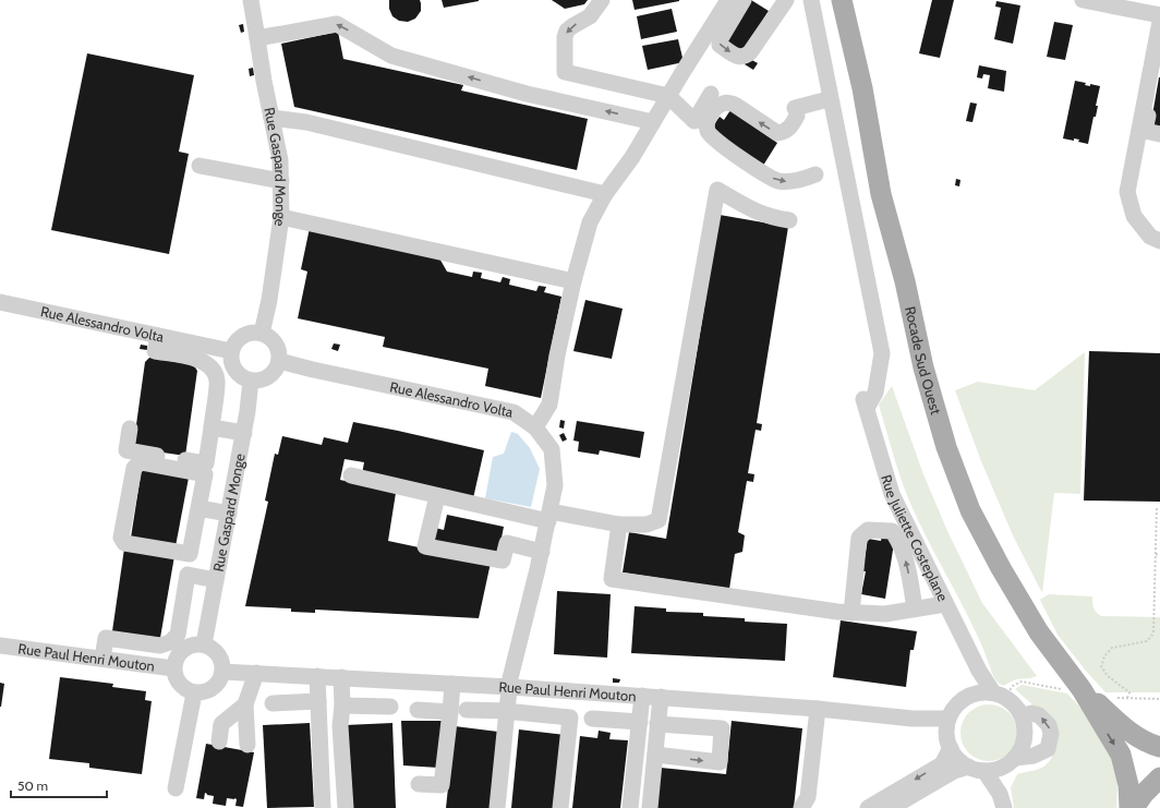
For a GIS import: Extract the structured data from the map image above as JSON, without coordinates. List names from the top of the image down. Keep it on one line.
{"streets":{"main road":["Rocade Sud Ouest"],"street":["Rue Gaspard Monge","Rue Alessandro Volta","Rue Juliette Costeplane","Rue Paul Henri Mouton"]},"crossings":[["Rue Gaspard Monge","Rue Alessandro Volta"],["Rue Gaspard Monge","Rue Paul Henri Mouton"],["Rue Alessandro Volta","Rue Paul Henri Mouton"],["Rue Juliette Costeplane","Rue Paul Henri Mouton"]],"scale_bar":"50 m"}
